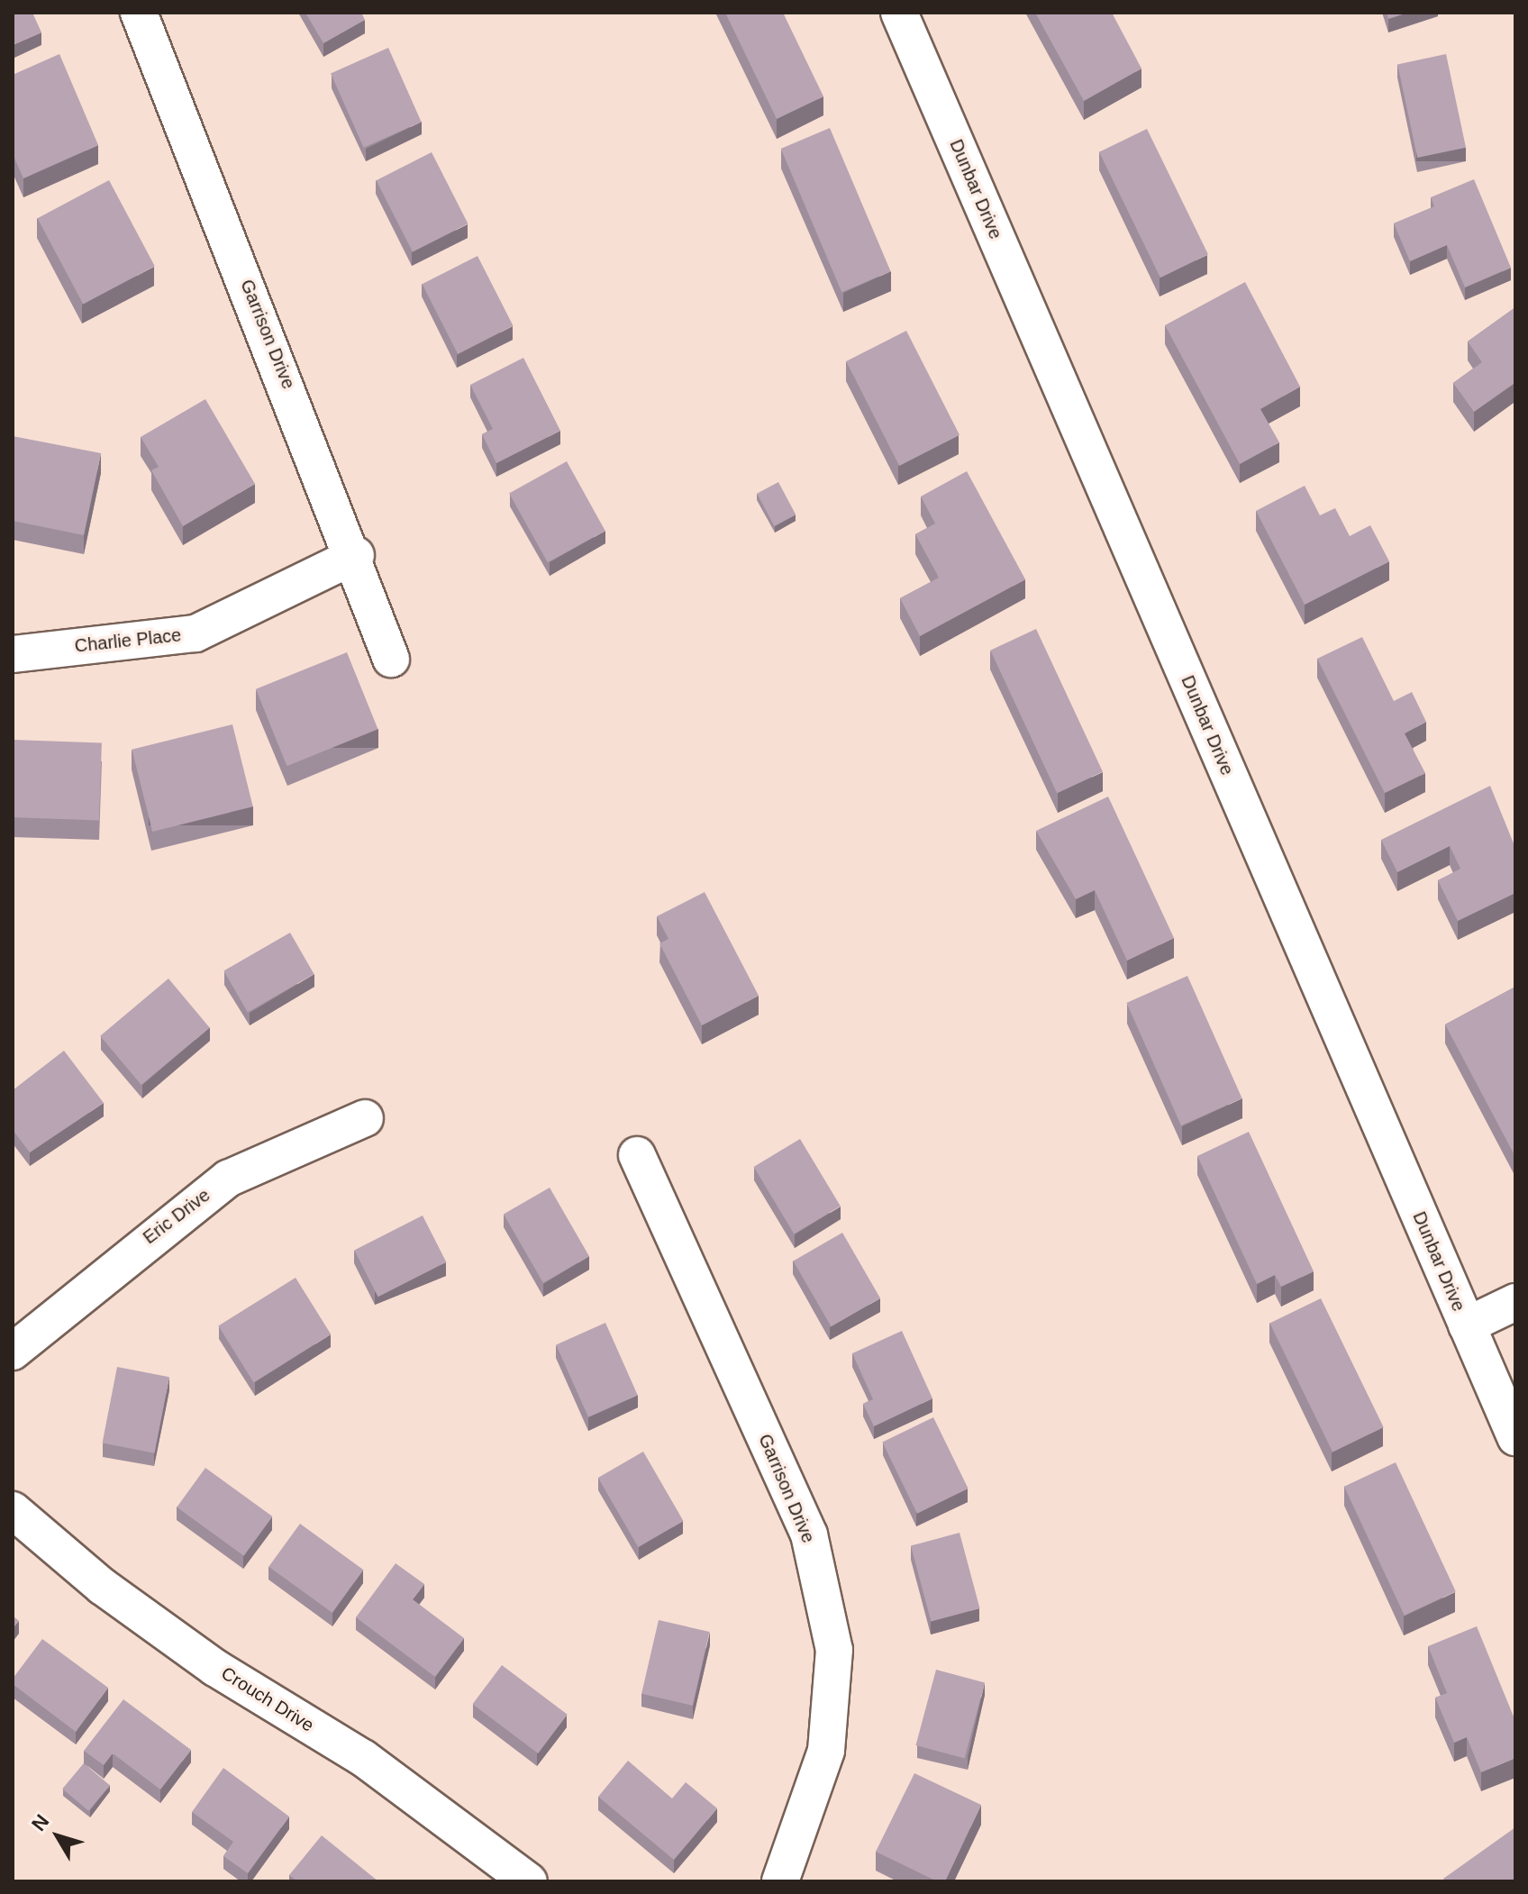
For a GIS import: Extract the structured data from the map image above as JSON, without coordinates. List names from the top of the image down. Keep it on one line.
{"streets":{"street":["Dunbar Drive","Garrison Drive","Charlie Place","Eric Drive","Crouch Drive"]},"crossings":[["Garrison Drive","Charlie Place"]],"north":"top left"}
